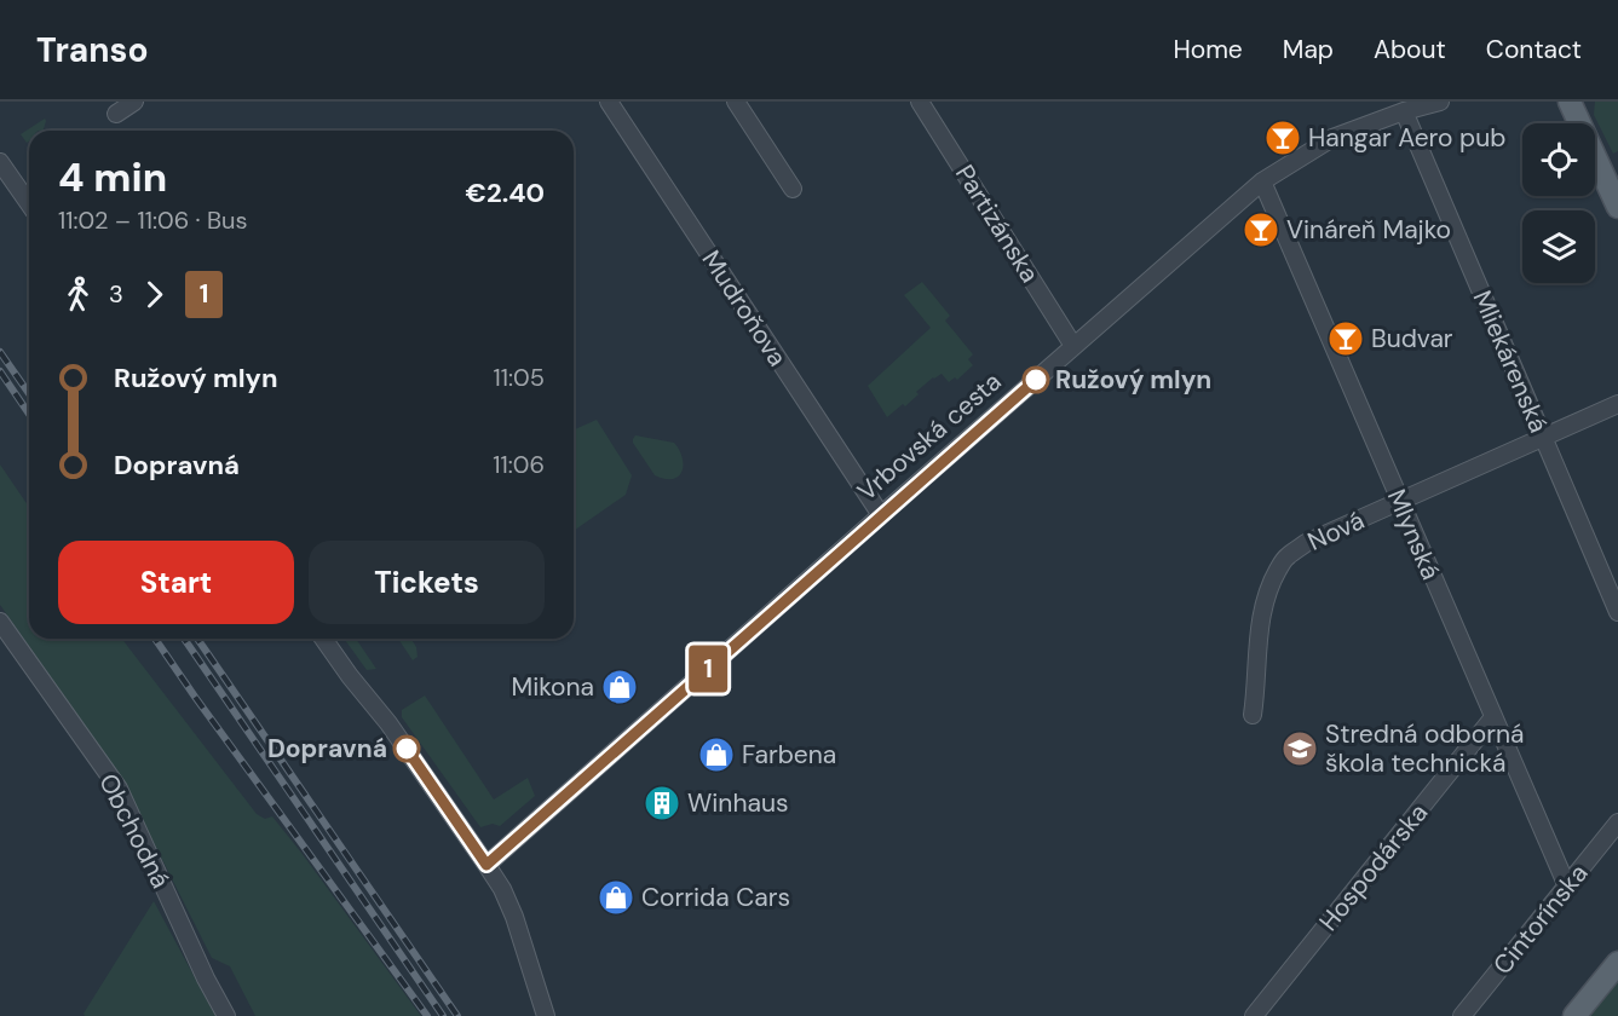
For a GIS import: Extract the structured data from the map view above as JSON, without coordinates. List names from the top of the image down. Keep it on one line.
{"streets":{"street":["Partizánska","Mudroňova","Mliekárenská","Vrbovská cesta","Nová","Mlynská","Obchodná","Hospodárska","Cintorínska"]},"crossings":[["Partizánska","Vrbovská cesta"],["Mudroňova","Vrbovská cesta"],["Mliekárenská","Vrbovská cesta"],["Mliekárenská","Nová"],["Vrbovská cesta","Mlynská"],["Nová","Mlynská"],["Mlynská","Hospodárska"],["Mlynská","Cintorínska"]],"places":{"bar":["Hangar Aero pub","Vináreň Majko","Budvar"],"other":["Ružový mlyn","Dopravná"],"shop":["Mikona","Farbena","Corrida Cars"],"school or university":["Stredná odborná škola technická"],"building":["Winhaus"]},"lines":["bus line 1"],"page":{"header":"Transo","nav":["Home","Map","About","Contact"],"on_map":"1","heading":["4 min","11:02 – 11:06 · Bus","€2.40"],"legs":["3","1"],"list":[{"name":"Ružový mlyn","value":"11:05"},{"name":"Dopravná","value":"11:06"}],"buttons":["Start","Tickets"]}}
